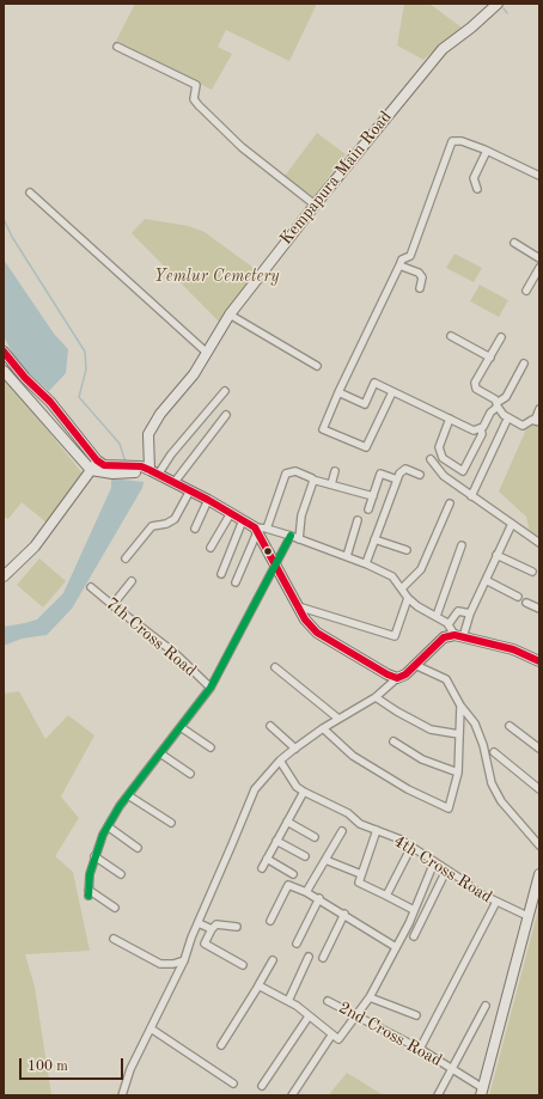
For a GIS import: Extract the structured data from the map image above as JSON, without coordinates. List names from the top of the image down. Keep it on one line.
{"streets":{"street":["Kempapura Main Road","7th Cross Road","4th Cross Road","2nd Cross Road"]},"crossings":[["4th Cross Road","2nd Cross Road"]],"parks":["Yemlur Cemetery"],"scale_bar":"100 m"}
